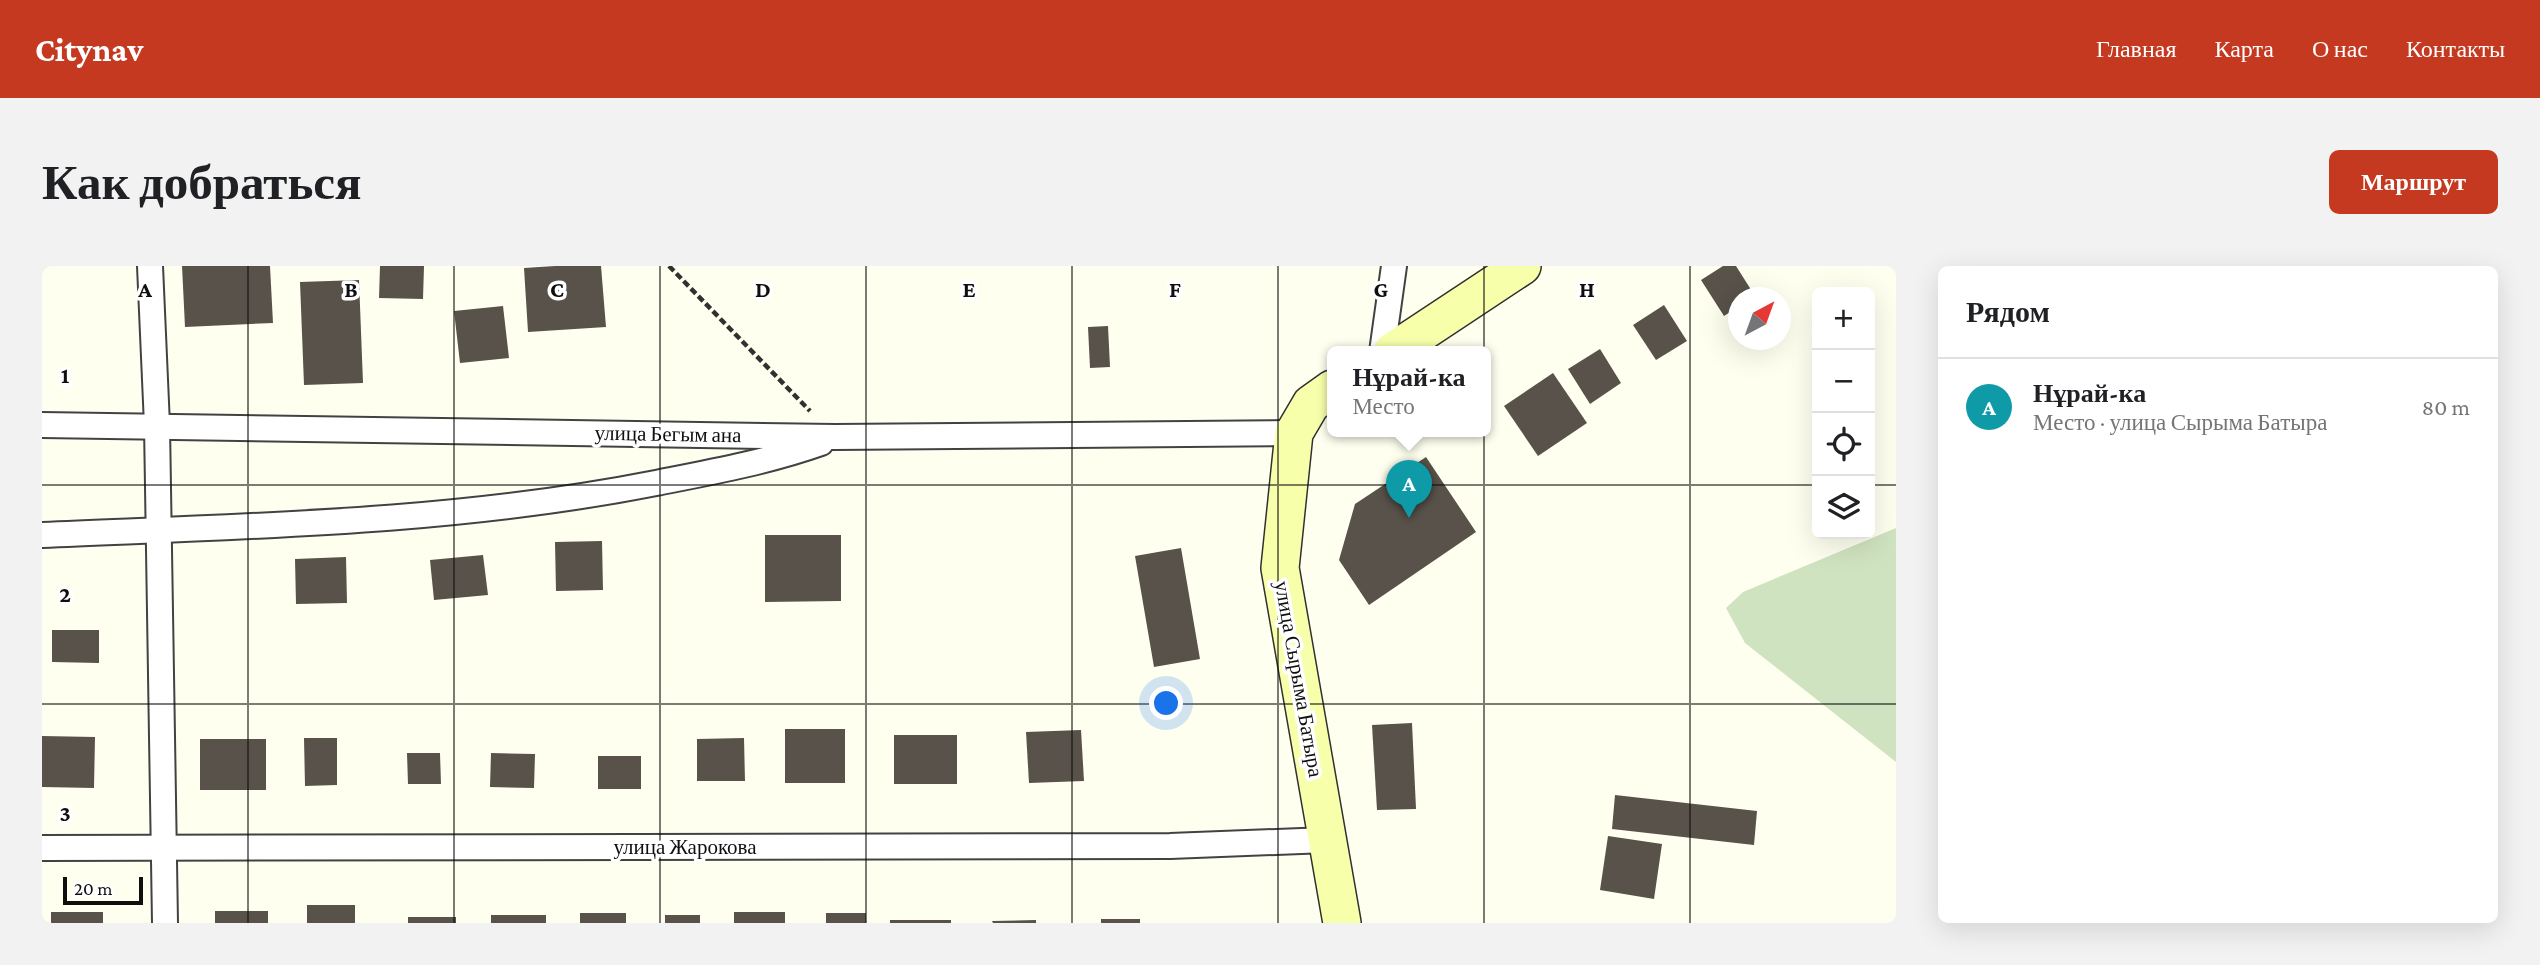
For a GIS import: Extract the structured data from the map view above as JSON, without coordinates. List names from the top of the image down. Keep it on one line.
{"streets":{"street":["улица Бегым ана","улица Сырыма Батыра","улица Жарокова"]},"crossings":[["улица Бегым ана","улица Сырыма Батыра"],["улица Сырыма Батыра","улица Жарокова"]],"scale_bar":"20 m","north":"top right","page":{"header":"Citynav","nav":["Главная","Карта","О нас","Контакты"],"buttons":"Маршрут","title":"Как добраться","heading":"Рядом","map_buttons":["+","−"],"popup":["Нұрай-ка","Место"],"list":[{"mark":"A","name":"Нұрай-ка","note":"Место · улица Сырыма Батыра","value":"80 m"}],"pins":"A","scale":"20 m"},"grid":{"columns":["A","B","C","D","E","F","G","H"],"rows":["1","2","3"]}}
